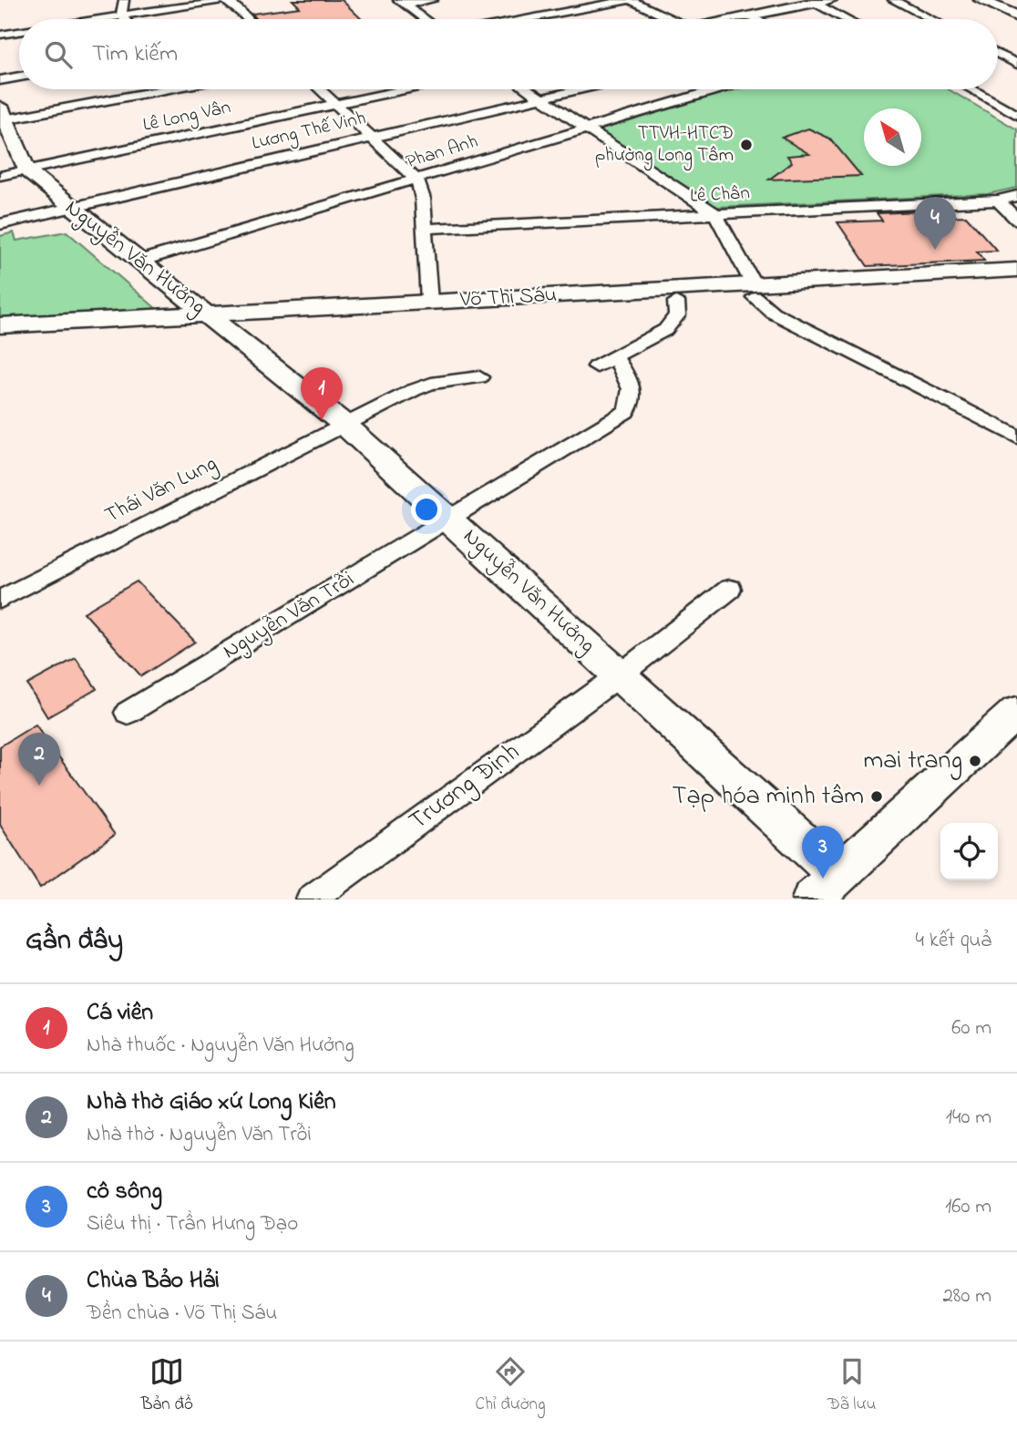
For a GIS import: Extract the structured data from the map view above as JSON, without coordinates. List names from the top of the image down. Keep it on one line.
{"streets":{"main road":["Nguyễn Văn Hưởng","Võ Thị Sáu"],"street":["Lê Long Vân","Lương Thế Vinh","Phan Anh","Lê Chân","Thái Văn Lung","Nguyễn Văn Trỗi","Trương Định"]},"crossings":[["Lê Long Vân","Nguyễn Văn Hưởng"],["Lương Thế Vinh","Nguyễn Văn Hưởng"],["Phan Anh","Nguyễn Văn Hưởng"],["Nguyễn Văn Hưởng","Võ Thị Sáu"],["Nguyễn Văn Hưởng","Thái Văn Lung"],["Nguyễn Văn Hưởng","Nguyễn Văn Trỗi"],["Nguyễn Văn Hưởng","Trương Định"]],"places":["TTVH-HTCĐ phường Long Tâm","mai trang","Tạp hóa minh tâm"],"north":"top left","page":{"search":"Tìm kiếm","pins":["4","1","2","3"],"heading":["Gần đây","4 kết quả"],"list":[{"mark":"1","name":"Cá viên","note":"Nhà thuốc · Nguyễn Văn Hưởng","value":"60 m"},{"mark":"2","name":"Nhà thờ Giáo xứ Long Kiên","note":"Nhà thờ · Nguyễn Văn Trỗi","value":"140 m"},{"mark":"3","name":"cô sông","note":"Siêu thị · Trần Hưng Đạo","value":"160 m"},{"mark":"4","name":"Chùa Bảo Hải","note":"Đền chùa · Võ Thị Sáu","value":"280 m"}],"nav":["Bản đồ","Chỉ đường","Đã lưu"]}}
